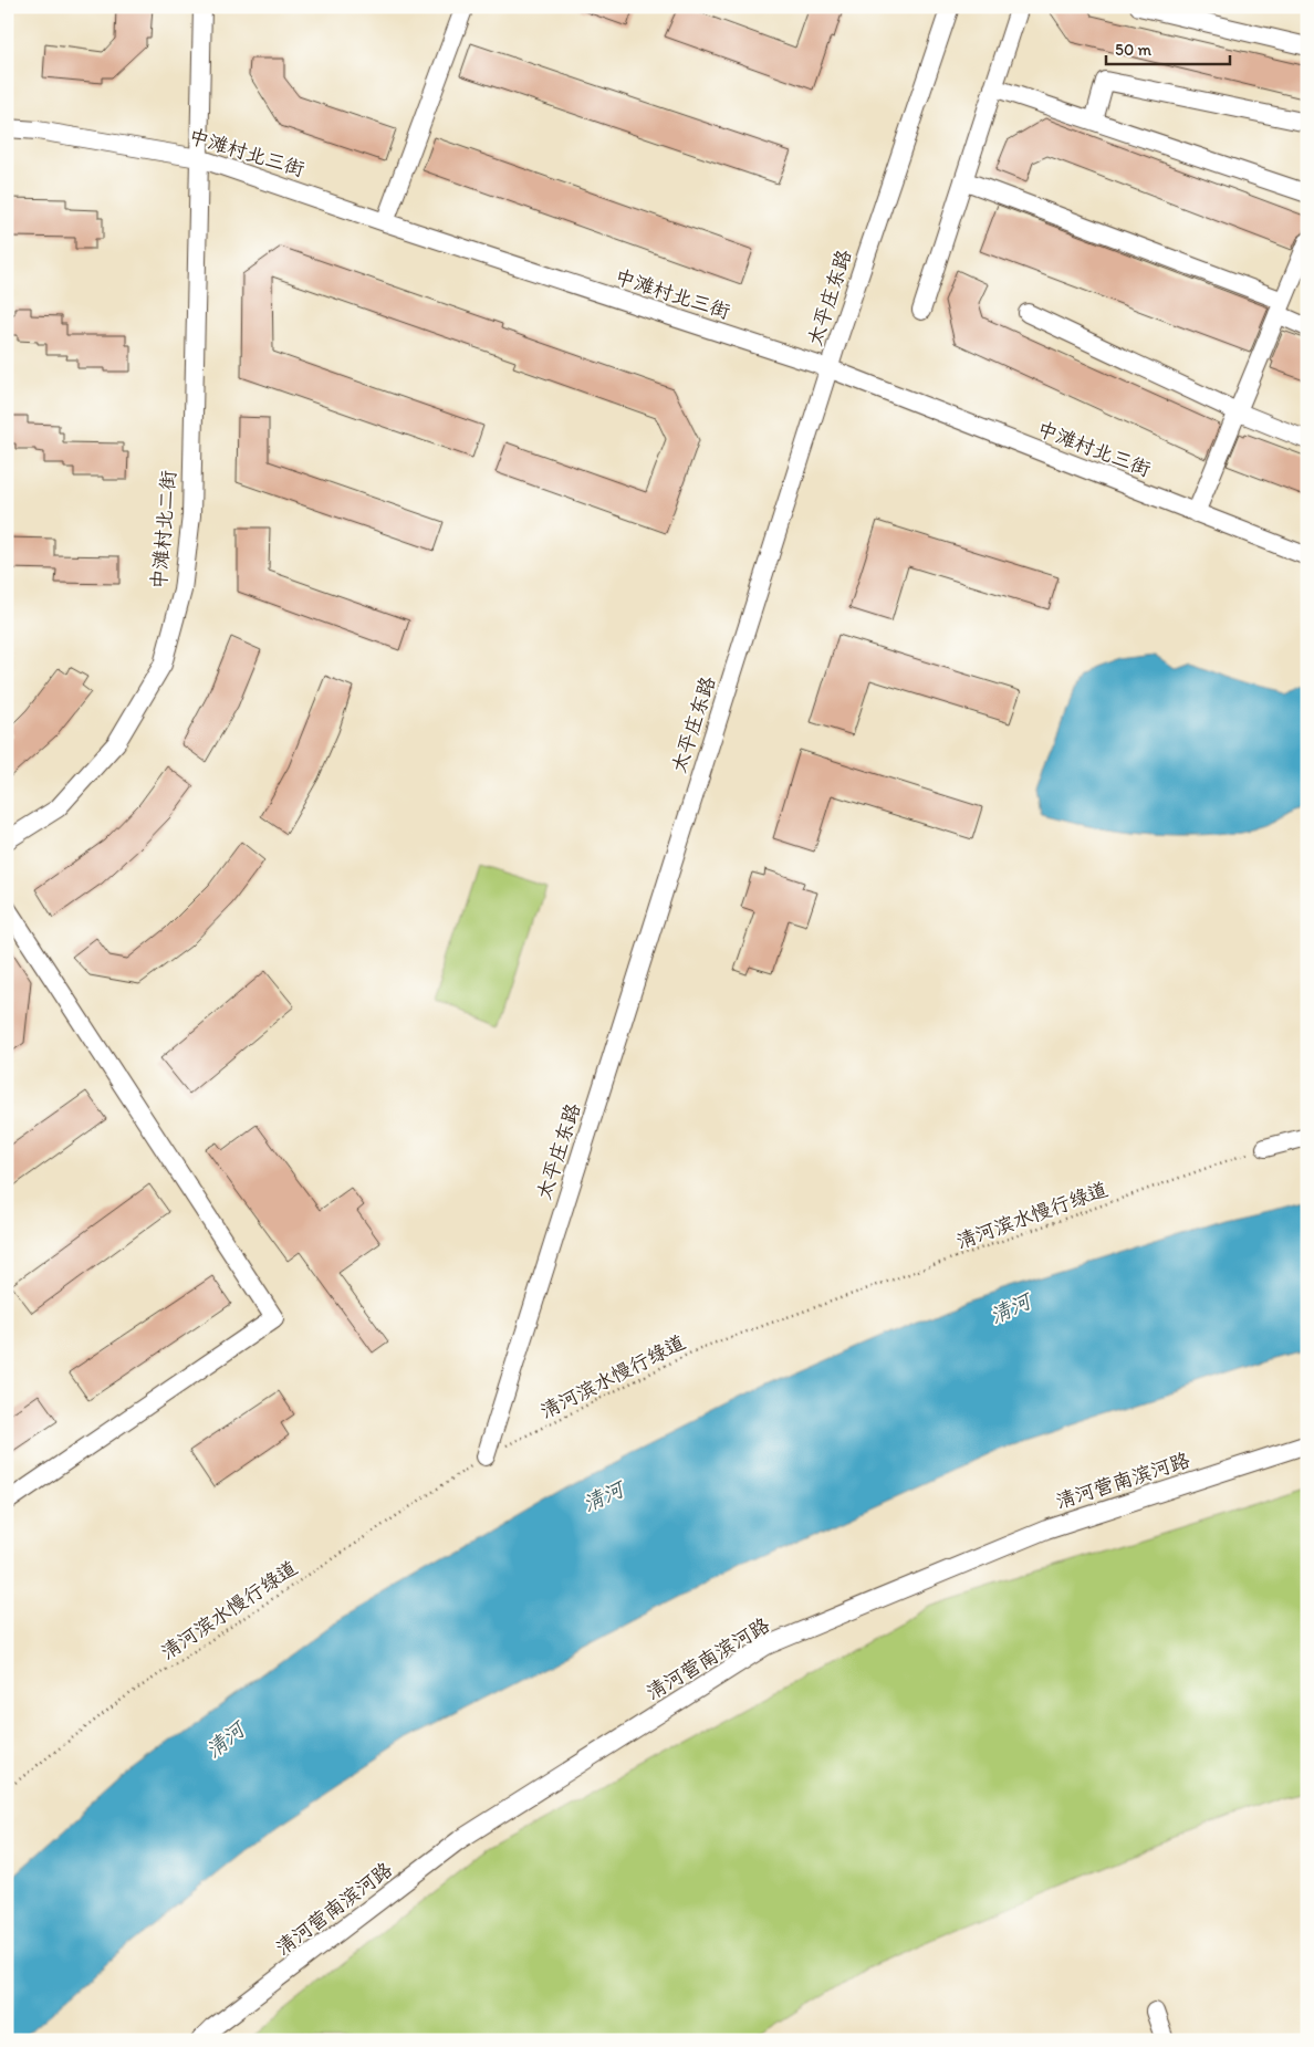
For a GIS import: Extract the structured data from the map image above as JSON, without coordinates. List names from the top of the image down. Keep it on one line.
{"streets":{"street":["中滩村北三街","太平庄东路","中滩村北二街","清河营南滨河路"],"path":["清河滨水慢行绿道"]},"crossings":[["中滩村北三街","太平庄东路"],["中滩村北三街","中滩村北二街"],["太平庄东路","清河滨水慢行绿道"]],"water":["清河"],"scale_bar":"50 m"}
